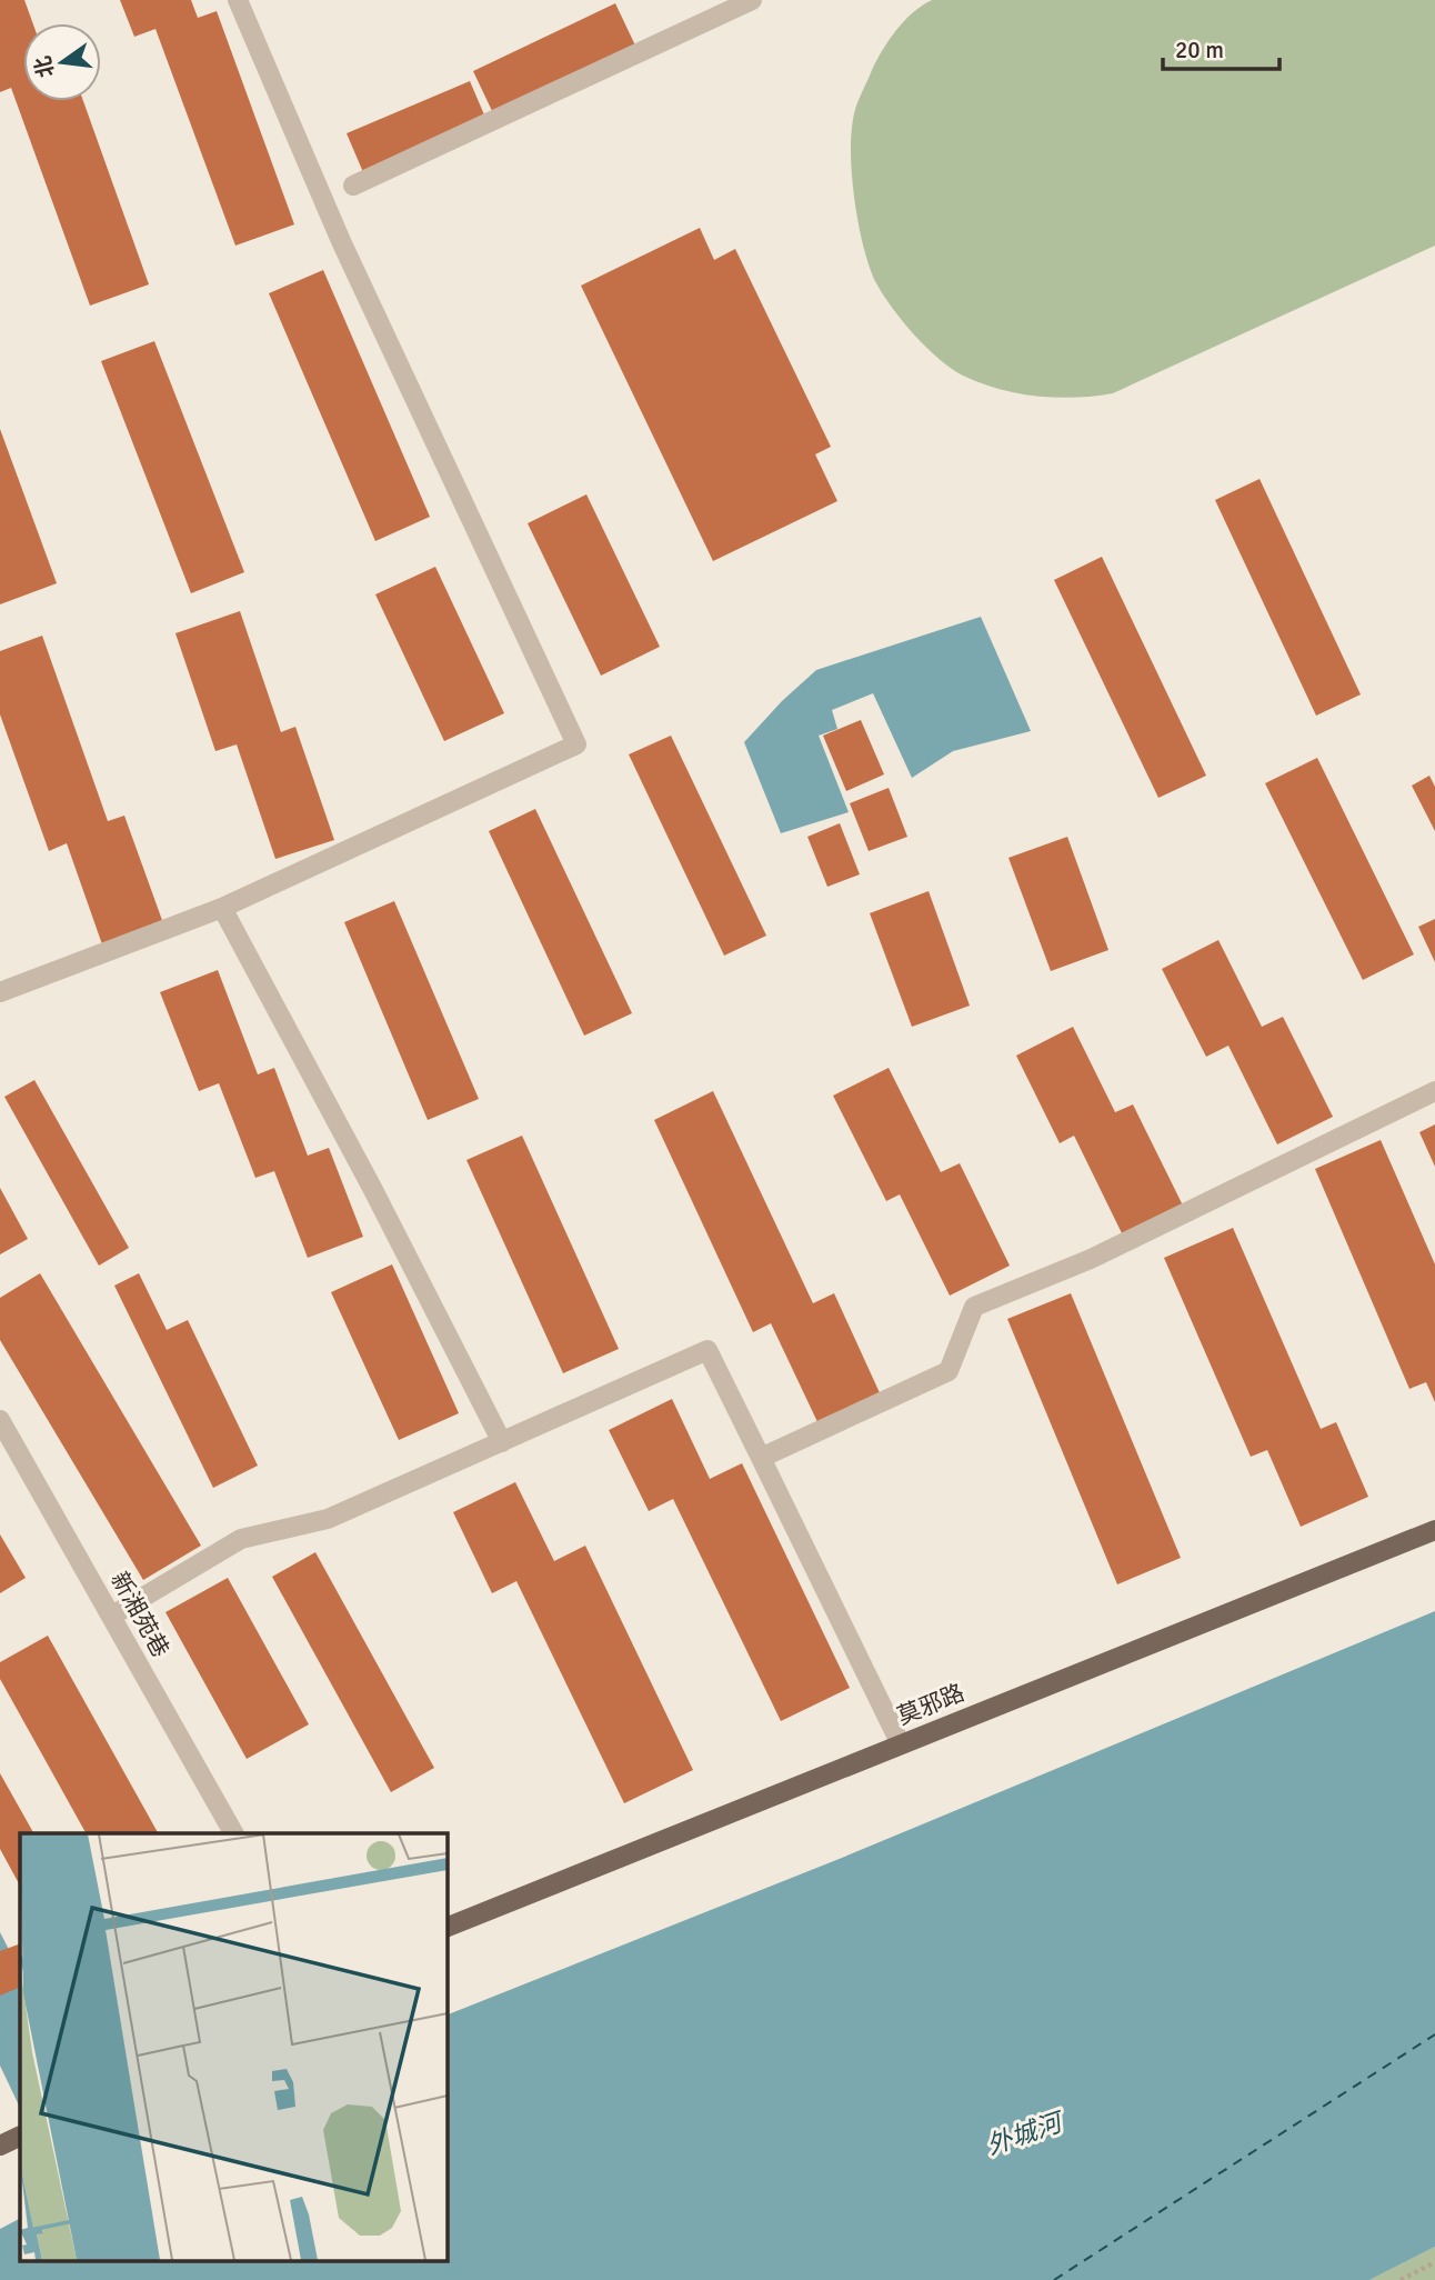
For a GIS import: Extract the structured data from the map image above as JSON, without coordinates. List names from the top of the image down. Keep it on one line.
{"streets":{"main road":["莫邪路"],"street":["新湘苑巷"]},"water":["外城河"],"scale_bar":"20 m","north":"left"}
